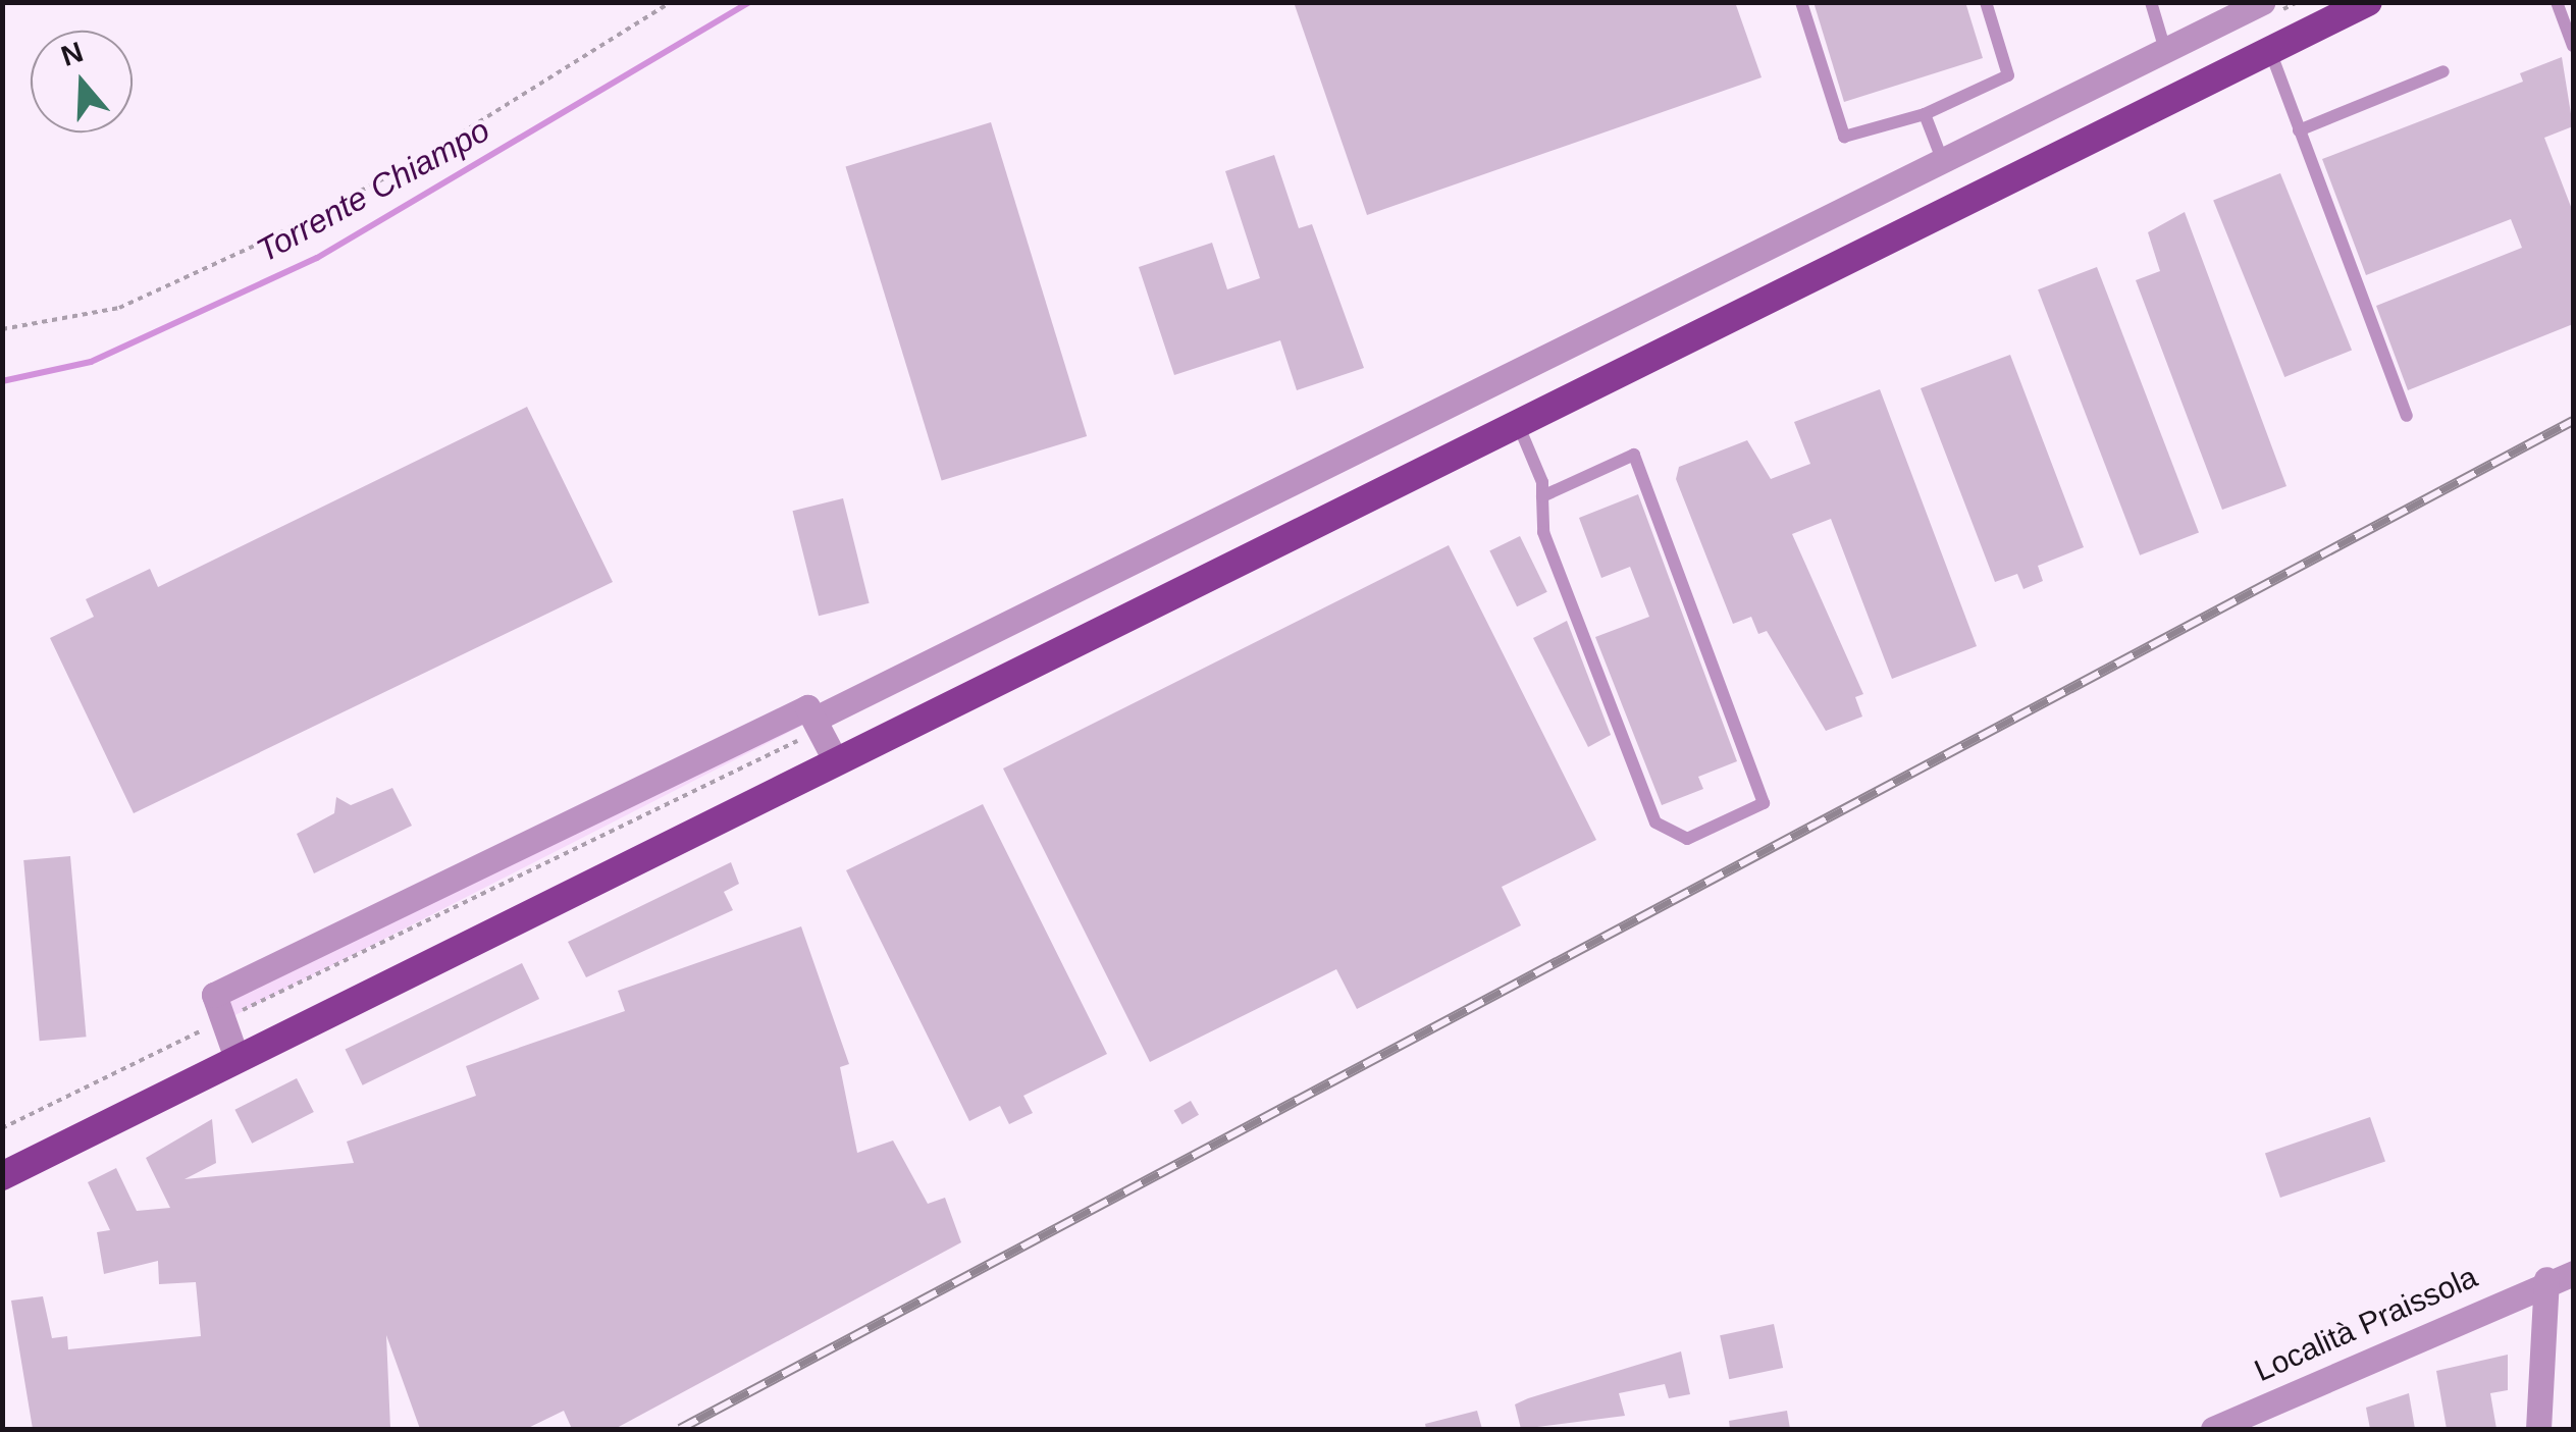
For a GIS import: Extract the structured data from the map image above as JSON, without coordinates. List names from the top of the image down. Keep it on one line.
{"streets":{"street":["Località Praissola"]},"water":["Torrente Chiampo"],"north":"top"}
